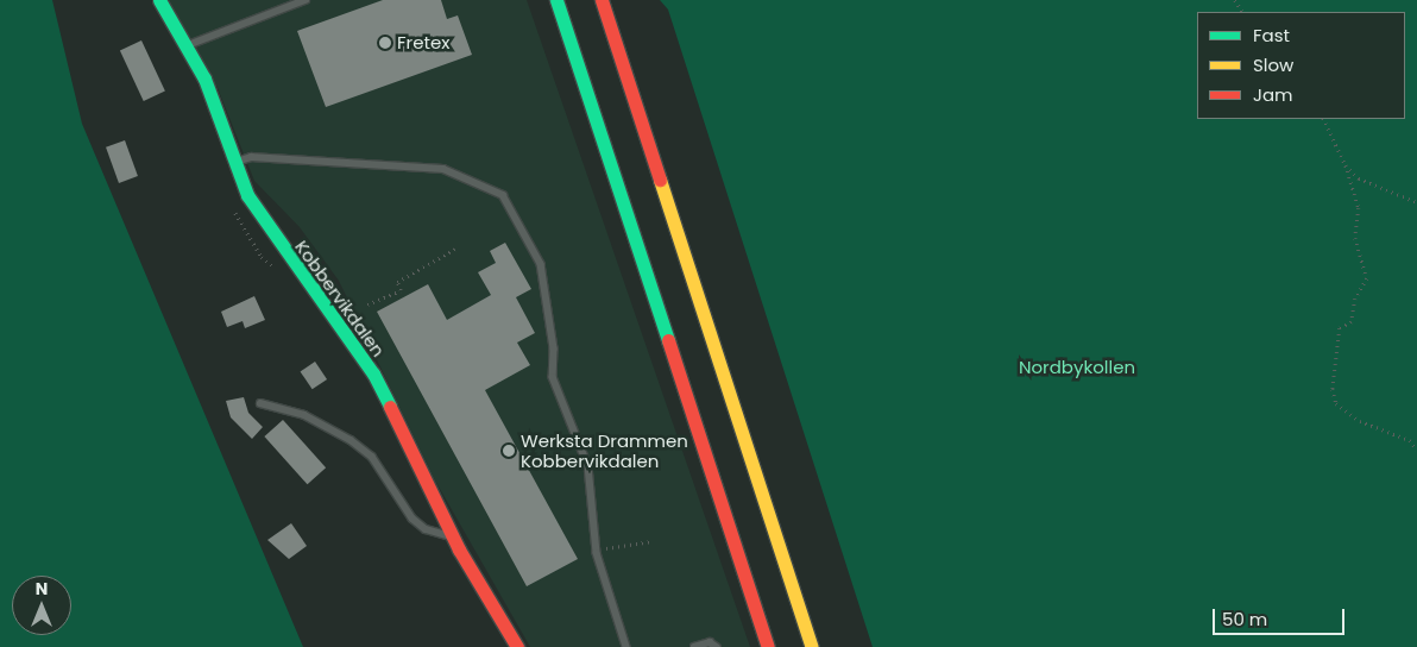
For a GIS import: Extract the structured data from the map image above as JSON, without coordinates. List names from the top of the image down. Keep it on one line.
{"streets":{"main road":["Kobbervikdalen"]},"parks":["Nordbykollen"],"places":["Fretex","Werksta Drammen Kobbervikdalen"],"legend":["Fast","Slow","Jam"],"scale_bar":"50 m","north":"top"}
